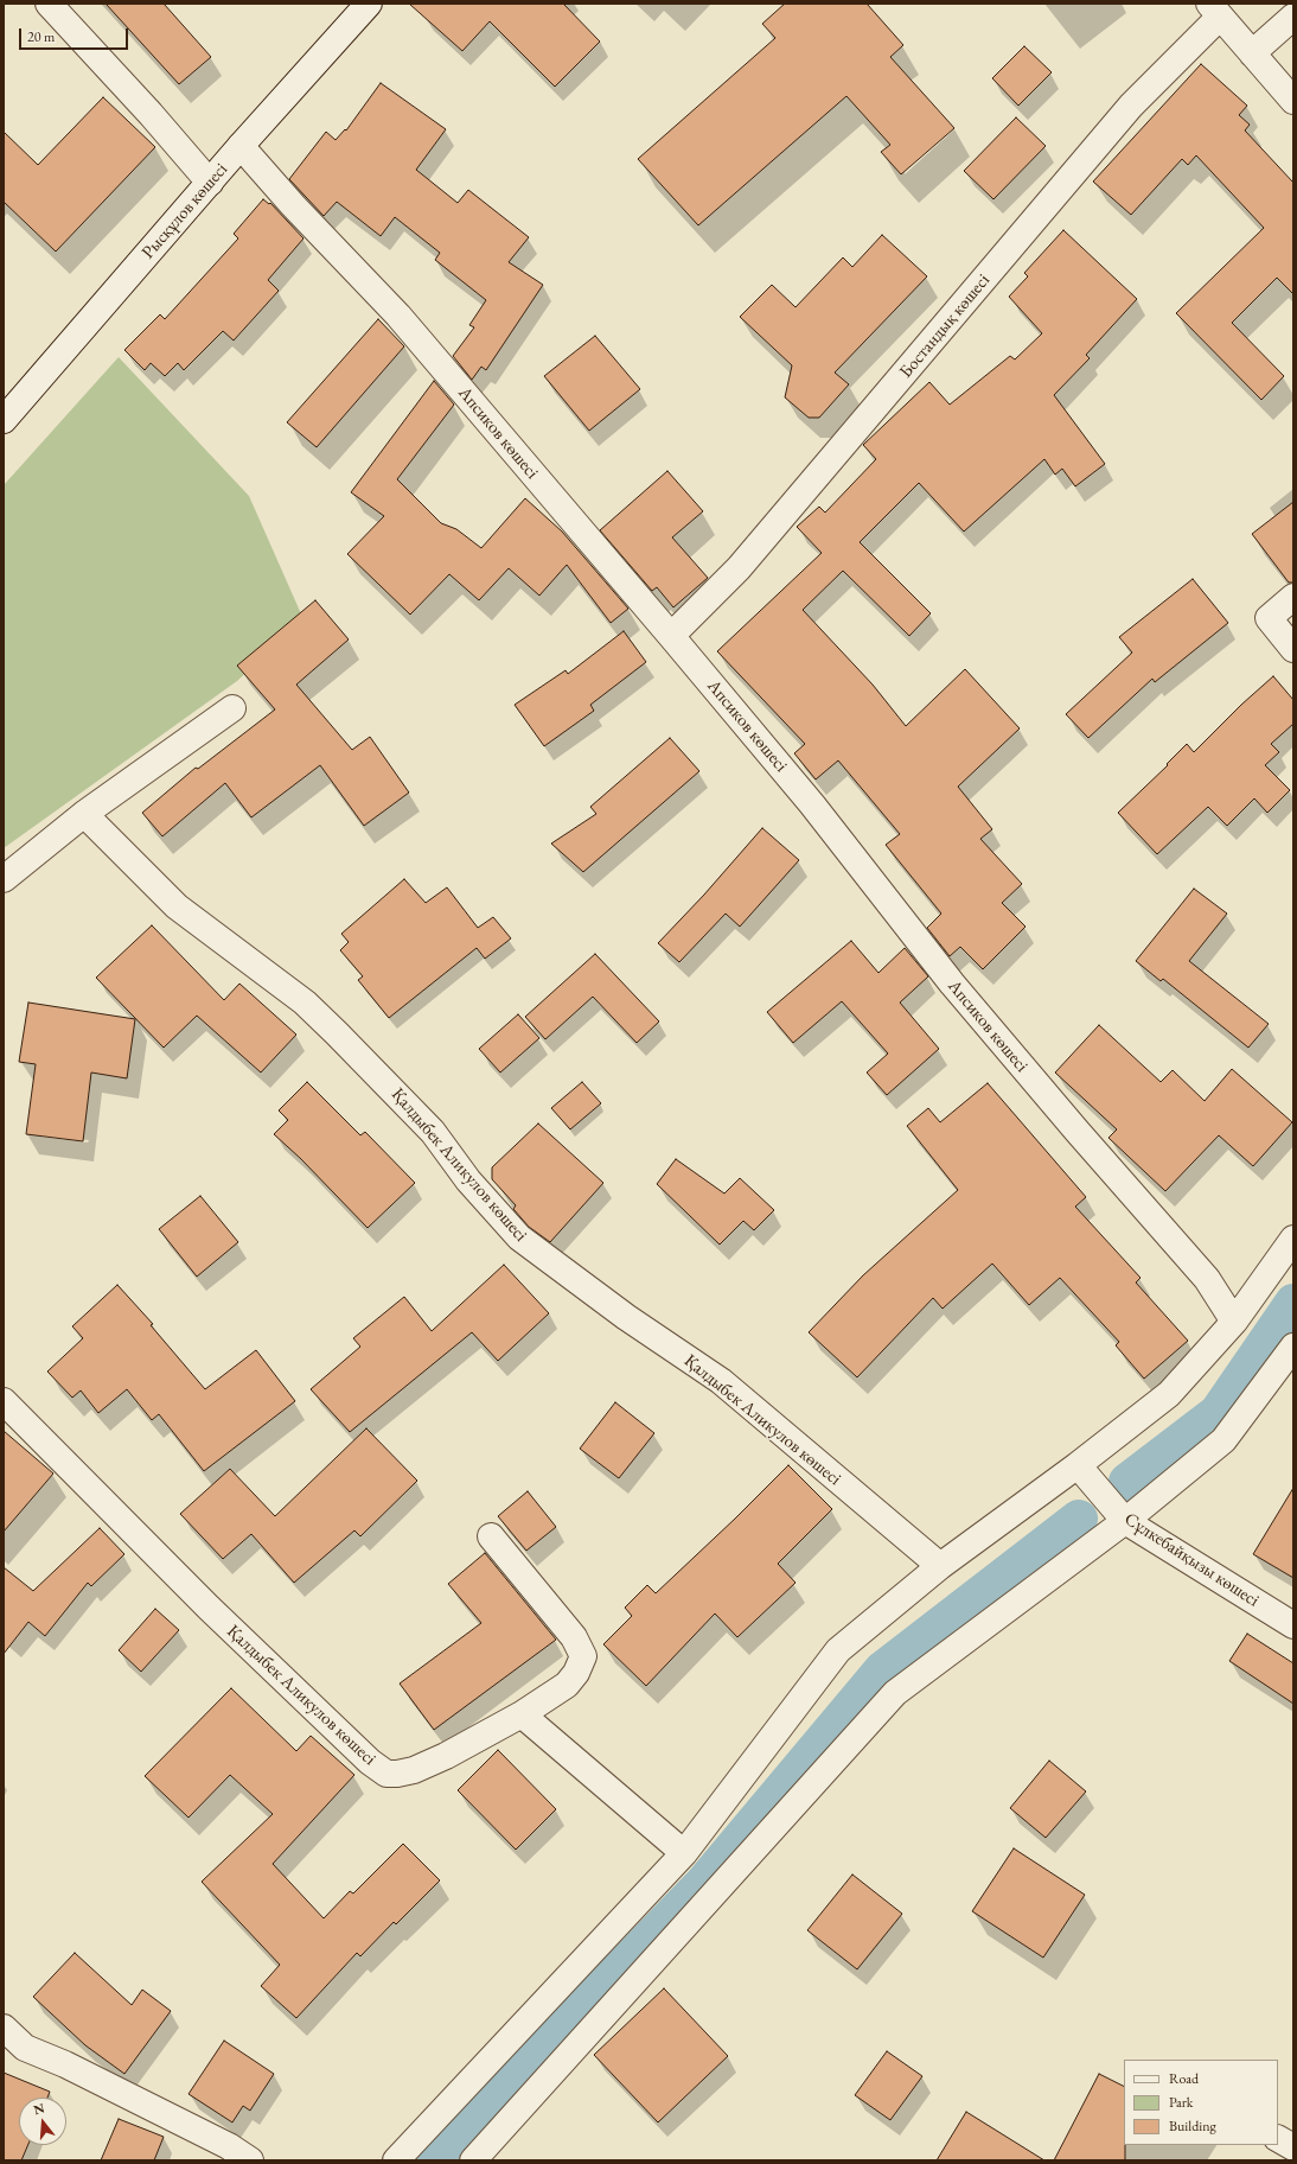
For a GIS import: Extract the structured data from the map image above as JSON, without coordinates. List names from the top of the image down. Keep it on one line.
{"streets":{"street":["Рысқұлов көшесі","Бостандық көшесі","Апсиков көшесі","Қалдыбек Аликулов көшесі","Сұлкебайқызы көшесі"]},"crossings":[["Рысқұлов көшесі","Апсиков көшесі"],["Бостандық көшесі","Апсиков көшесі"]],"legend":["Road","Park","Building"],"scale_bar":"20 m","north":"top"}
